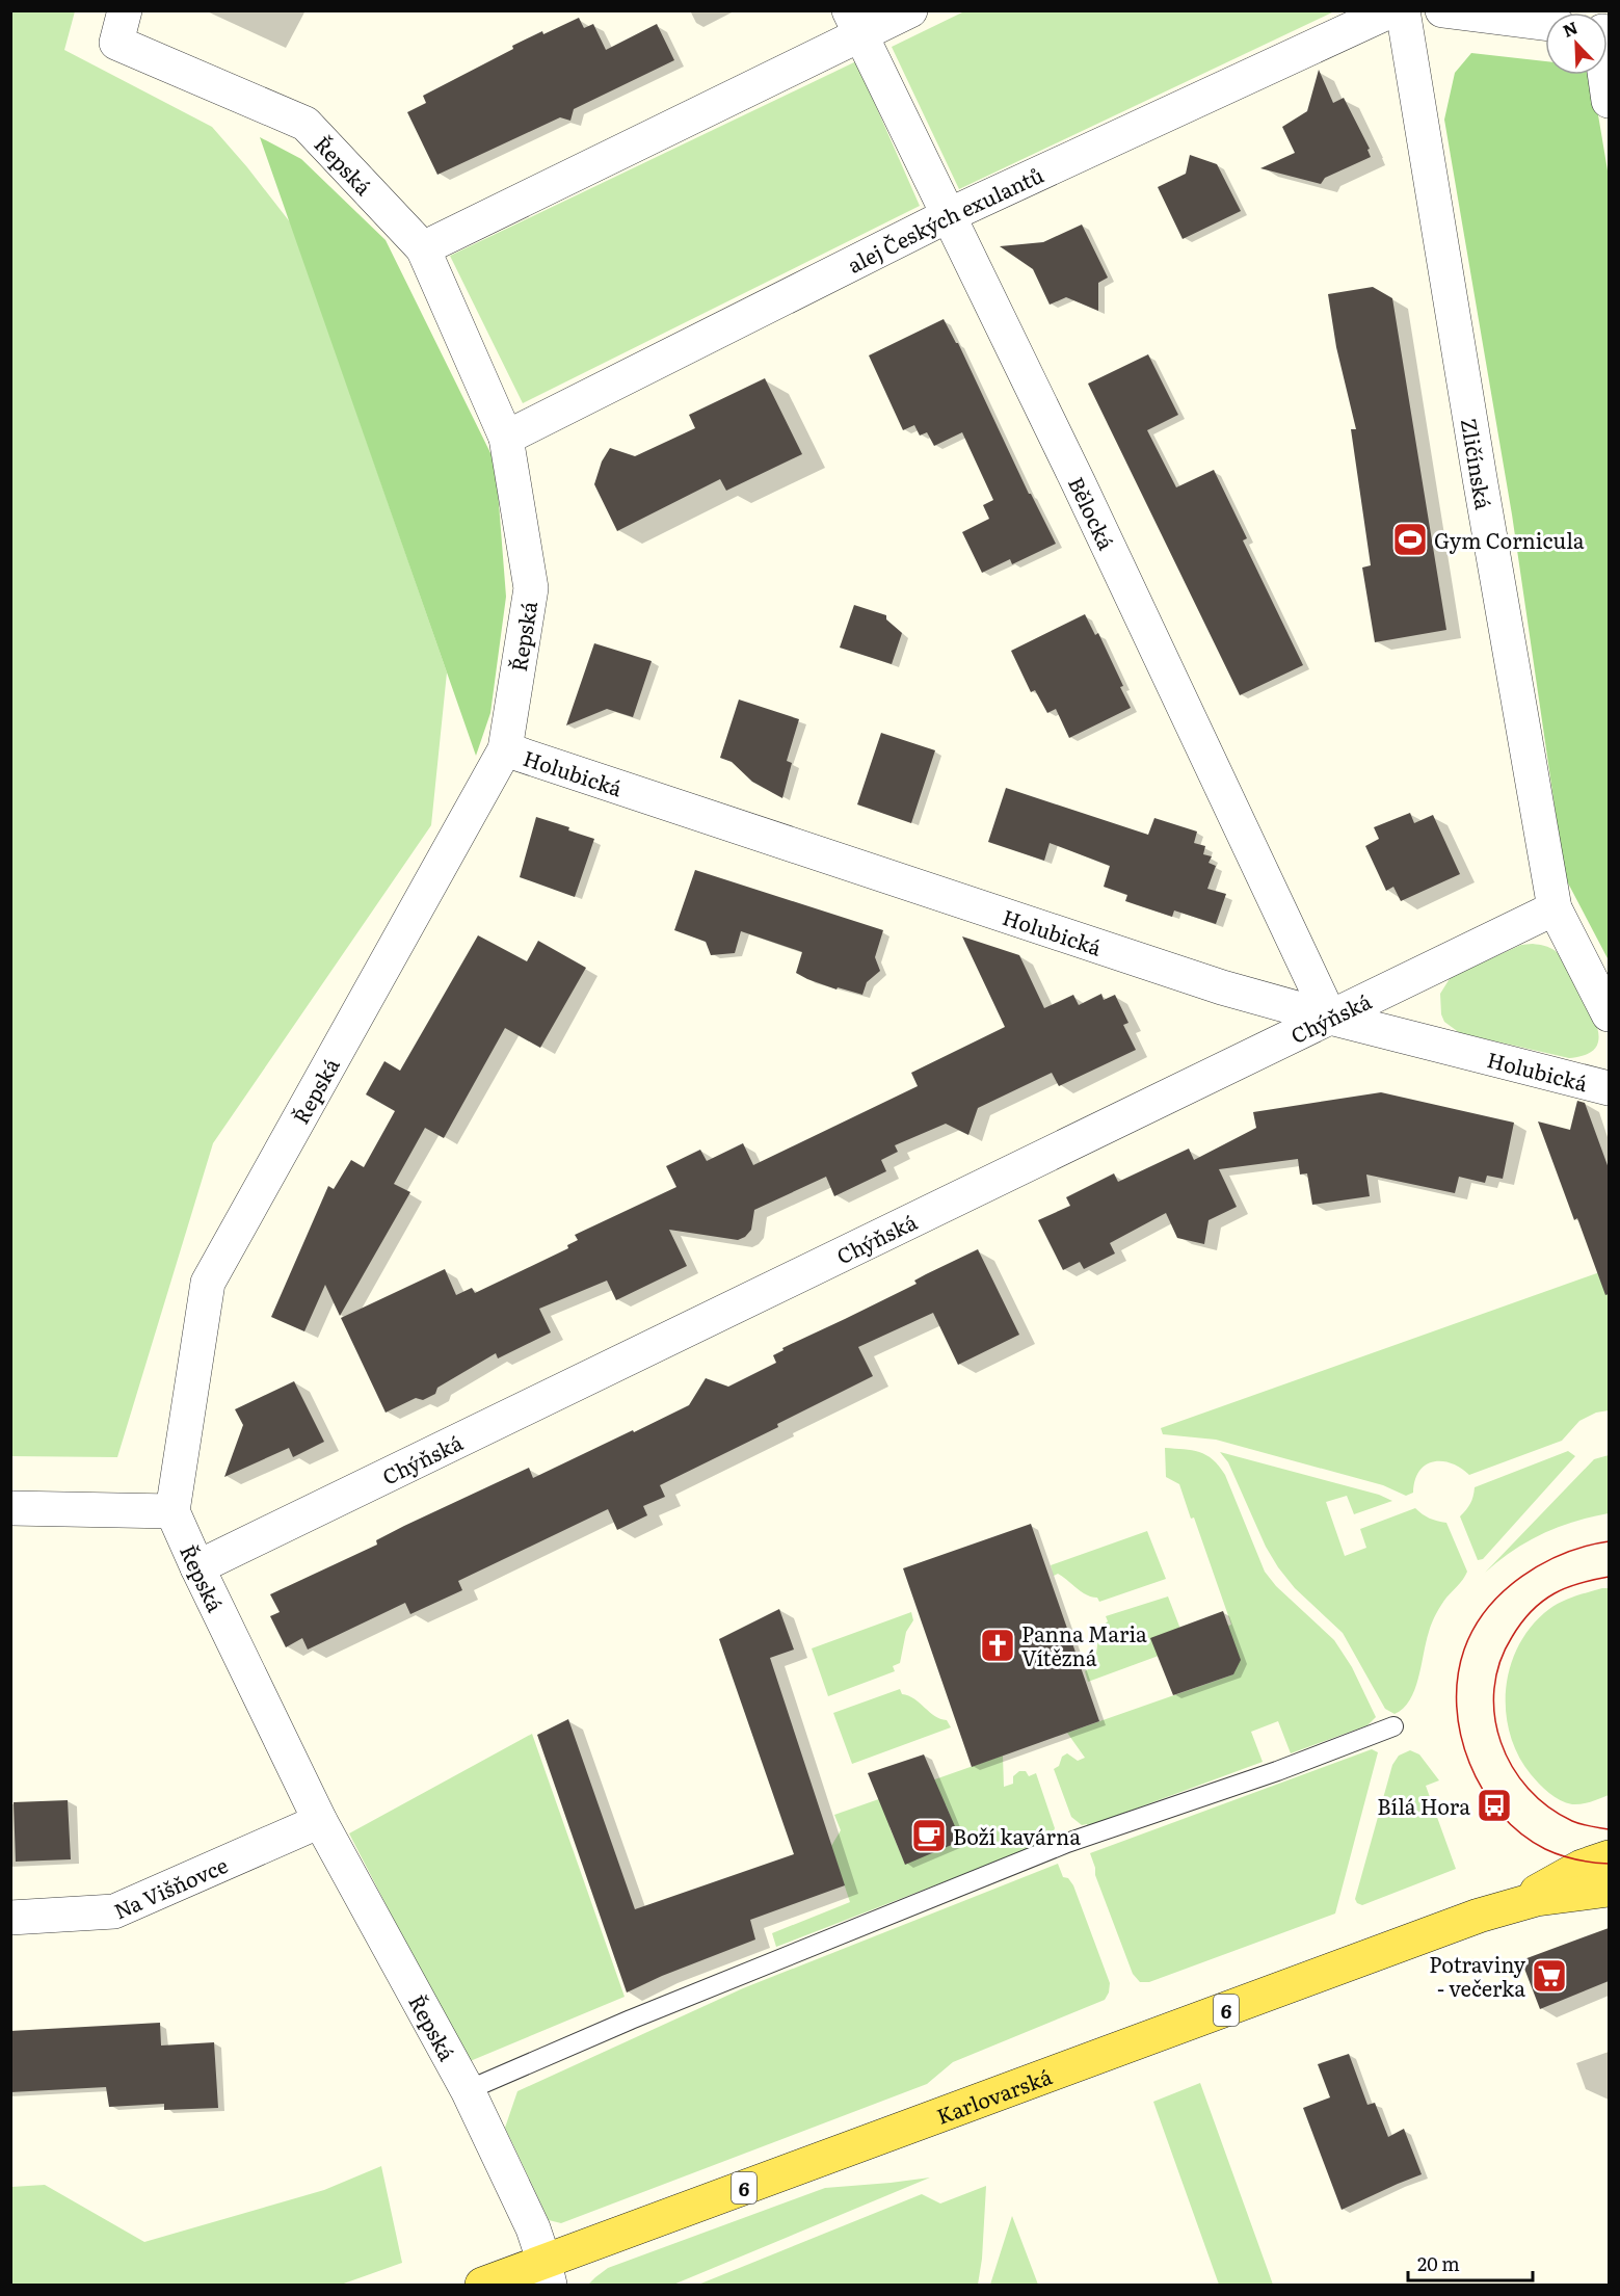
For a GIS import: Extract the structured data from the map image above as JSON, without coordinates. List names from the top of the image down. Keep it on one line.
{"streets":{"main road":["6","Karlovarská"],"street":["Řepská","alej Českých exulantů","Zličínská","Bělocká","Holubická","Chýňská","Na Višňovce"]},"crossings":[["Řepská","alej Českých exulantů"],["Řepská","Holubická"],["Řepská","Chýňská"],["Řepská","Na Višňovce"],["Řepská","Karlovarská"],["alej Českých exulantů","Bělocká"],["Zličínská","Chýňská"],["Bělocká","Holubická"],["Bělocká","Chýňská"],["Holubická","Chýňská"]],"places":{"sports":["Gym Cornicula"],"church":["Panna Maria Vítězná"],"bus stop":["Bílá Hora"],"cafe":["Boží kavárna"],"supermarket":["Potraviny - večerka"]},"scale_bar":"20 m","north":"top left"}
